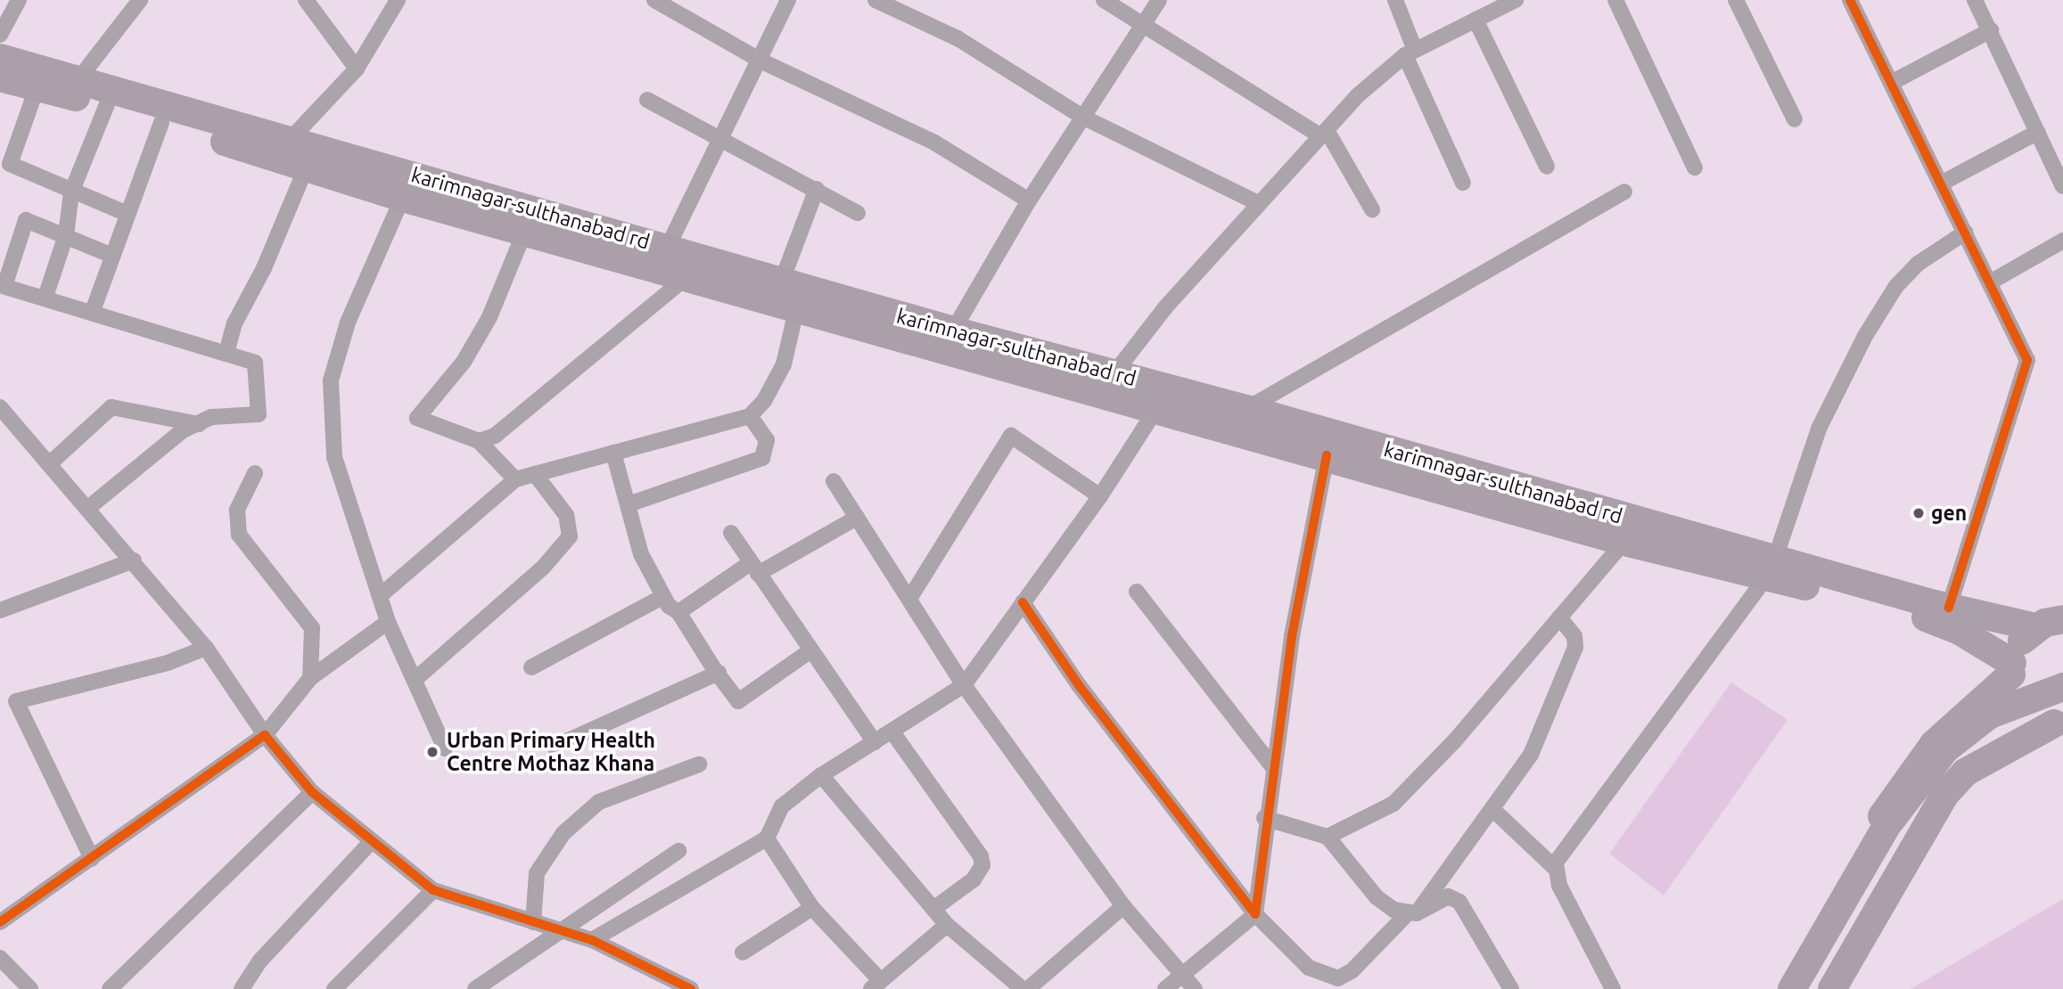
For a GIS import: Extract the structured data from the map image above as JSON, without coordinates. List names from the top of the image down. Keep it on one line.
{"streets":{"highway":["karimnagar-sulthanabad rd"]},"places":["gen","Urban Primary Health Centre Mothaz Khana"]}
